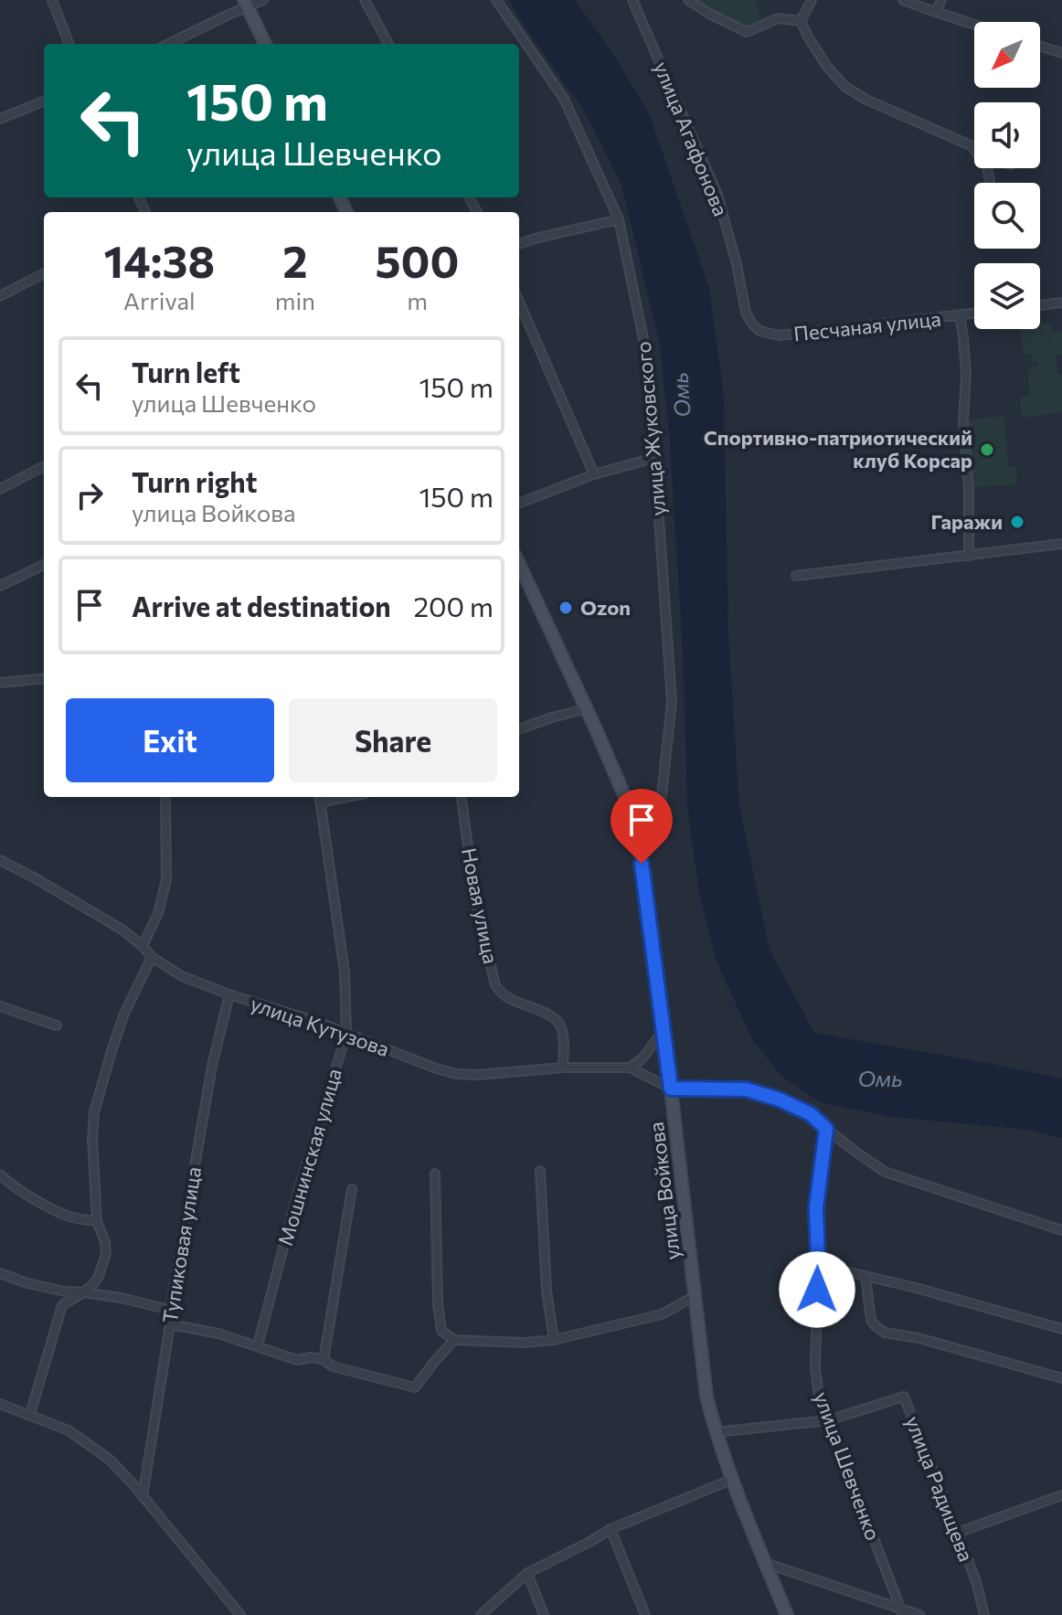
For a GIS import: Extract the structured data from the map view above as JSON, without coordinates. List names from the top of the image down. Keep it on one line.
{"streets":{"main road":["улица Войкова"],"street":["улица Агафонова","Песчаная улица","улица Жуковского","Новая улица","улица Кутузова","Мошнинская улица","Тупиковая улица","улица Шевченко","улица Радищева"]},"crossings":[["улица Агафонова","Песчаная улица"],["улица Жуковского","улица Войкова"],["Новая улица","улица Кутузова"],["улица Кутузова","Мошнинская улица"],["улица Кутузова","улица Войкова"],["улица Кутузова","Тупиковая улица"],["улица Шевченко","улица Радищева"]],"water":["Омь"],"places":["Спортивно-патриотический клуб Корсар","Гаражи","Ozon"],"north":"bottom left","page":{"turn":["150 m","улица Шевченко"],"eta":["14:38","Arrival","2","min","500","m"],"list":[{"name":"Turn left","note":"улица Шевченко","value":"150 m"},{"name":"Turn right","note":"улица Войкова","value":"150 m"},{"name":"Arrive at destination","value":"200 m"}],"buttons":["Exit","Share"]}}
